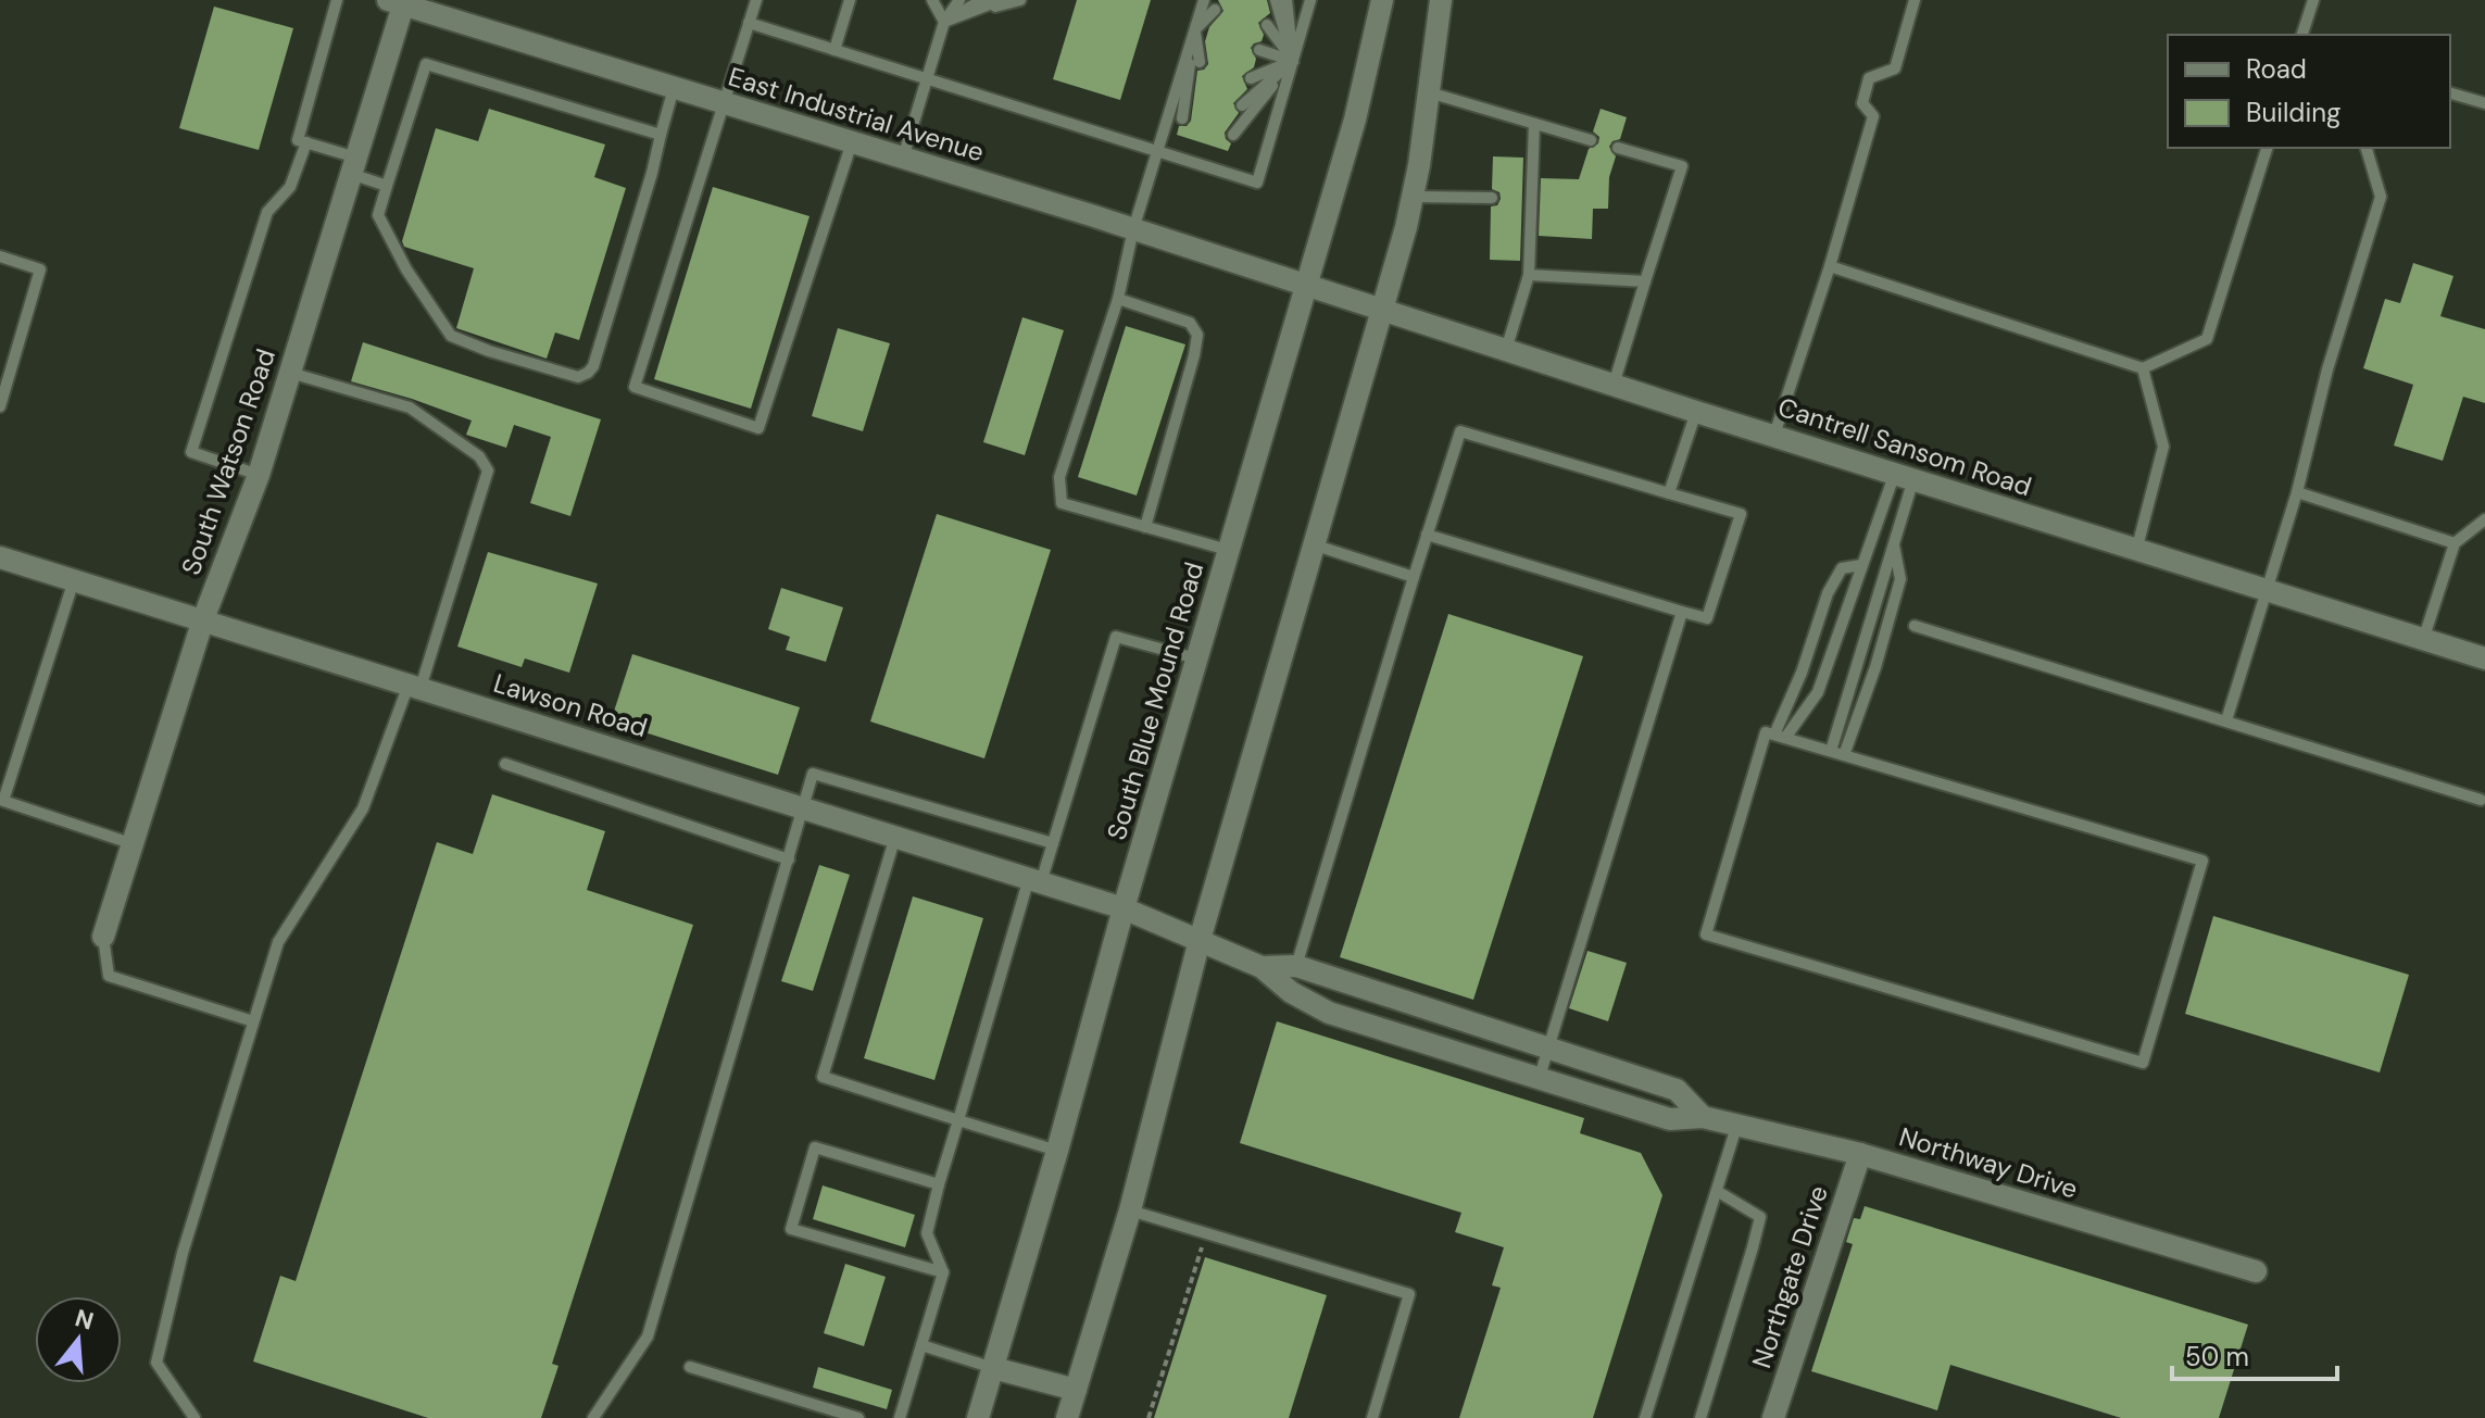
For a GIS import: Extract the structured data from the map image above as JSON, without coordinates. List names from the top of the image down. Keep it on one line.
{"streets":{"street":["East Industrial Avenue","Cantrell Sansom Road","South Watson Road","South Blue Mound Road","Lawson Road","Northway Drive","Northgate Drive"]},"crossings":[["East Industrial Avenue","Cantrell Sansom Road"],["East Industrial Avenue","South Watson Road"],["East Industrial Avenue","South Blue Mound Road"],["Cantrell Sansom Road","South Blue Mound Road"],["South Watson Road","Lawson Road"],["South Blue Mound Road","Lawson Road"],["South Blue Mound Road","Northway Drive"],["Lawson Road","Northway Drive"],["Northway Drive","Northgate Drive"]],"legend":["Road","Building"],"scale_bar":"50 m","north":"top"}
